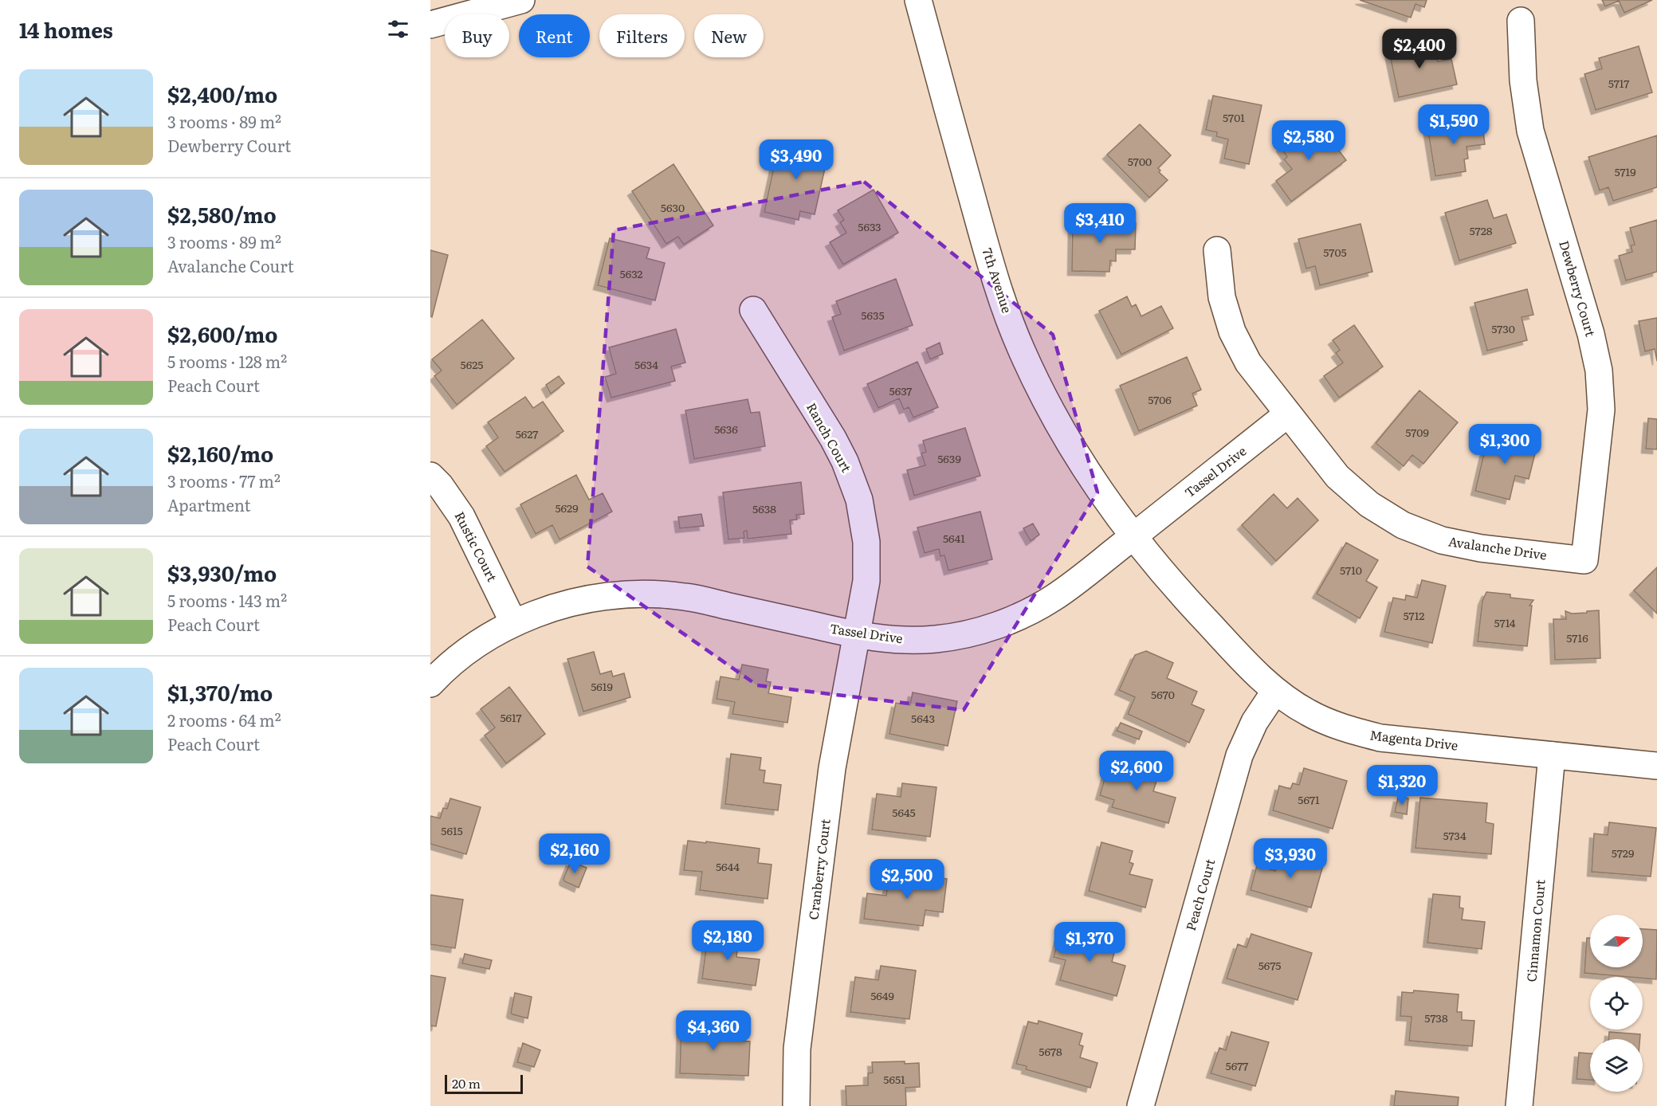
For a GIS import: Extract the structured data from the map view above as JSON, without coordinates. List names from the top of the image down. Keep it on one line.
{"streets":{"street":["7th Avenue","Dewberry Court","Ranch Court","Tassel Drive","Rustic Court","Avalanche Drive","Magenta Drive","Cranberry Court","Peach Court","Cinnamon Court"]},"crossings":[["7th Avenue","Tassel Drive"],["7th Avenue","Magenta Drive"],["Dewberry Court","Avalanche Drive"],["Ranch Court","Tassel Drive"],["Ranch Court","Cranberry Court"],["Tassel Drive","Rustic Court"],["Tassel Drive","Avalanche Drive"],["Tassel Drive","Magenta Drive"],["Tassel Drive","Cranberry Court"],["Magenta Drive","Peach Court"],["Magenta Drive","Cinnamon Court"]],"house_numbers":["5717","5701","5700","5719","5630","5633","5728","5705","5632","5635","5730","5625","5634","5637","5706","5636","5709","5627","5639","5629","5638","5641","5710","5712","5714","5716","5619","5670","5617","5643","5671","5645","5615","5734","5729","5644","5675","5649","5738","5678","5677","5651"],"scale_bar":"20 m","north":"right","page":{"heading":"14 homes","chip":["Buy","Rent","Filters","New"],"price":["$2,400","$1,590","$2,580","$3,490","$3,410","$1,300","$2,600","$1,320","$2,160","$3,930","$2,500","$2,180","$1,370","$4,360"],"list":[{"name":"$2,400/mo","note":"3 rooms · 89 m² · Dewberry Court"},{"name":"$2,580/mo","note":"3 rooms · 89 m² · Avalanche Court"},{"name":"$2,600/mo","note":"5 rooms · 128 m² · Peach Court"},{"name":"$2,160/mo","note":"3 rooms · 77 m² · Apartment"},{"name":"$3,930/mo","note":"5 rooms · 143 m² · Peach Court"},{"name":"$1,370/mo","note":"2 rooms · 64 m² · Peach Court"}],"scale":"20 m"}}
